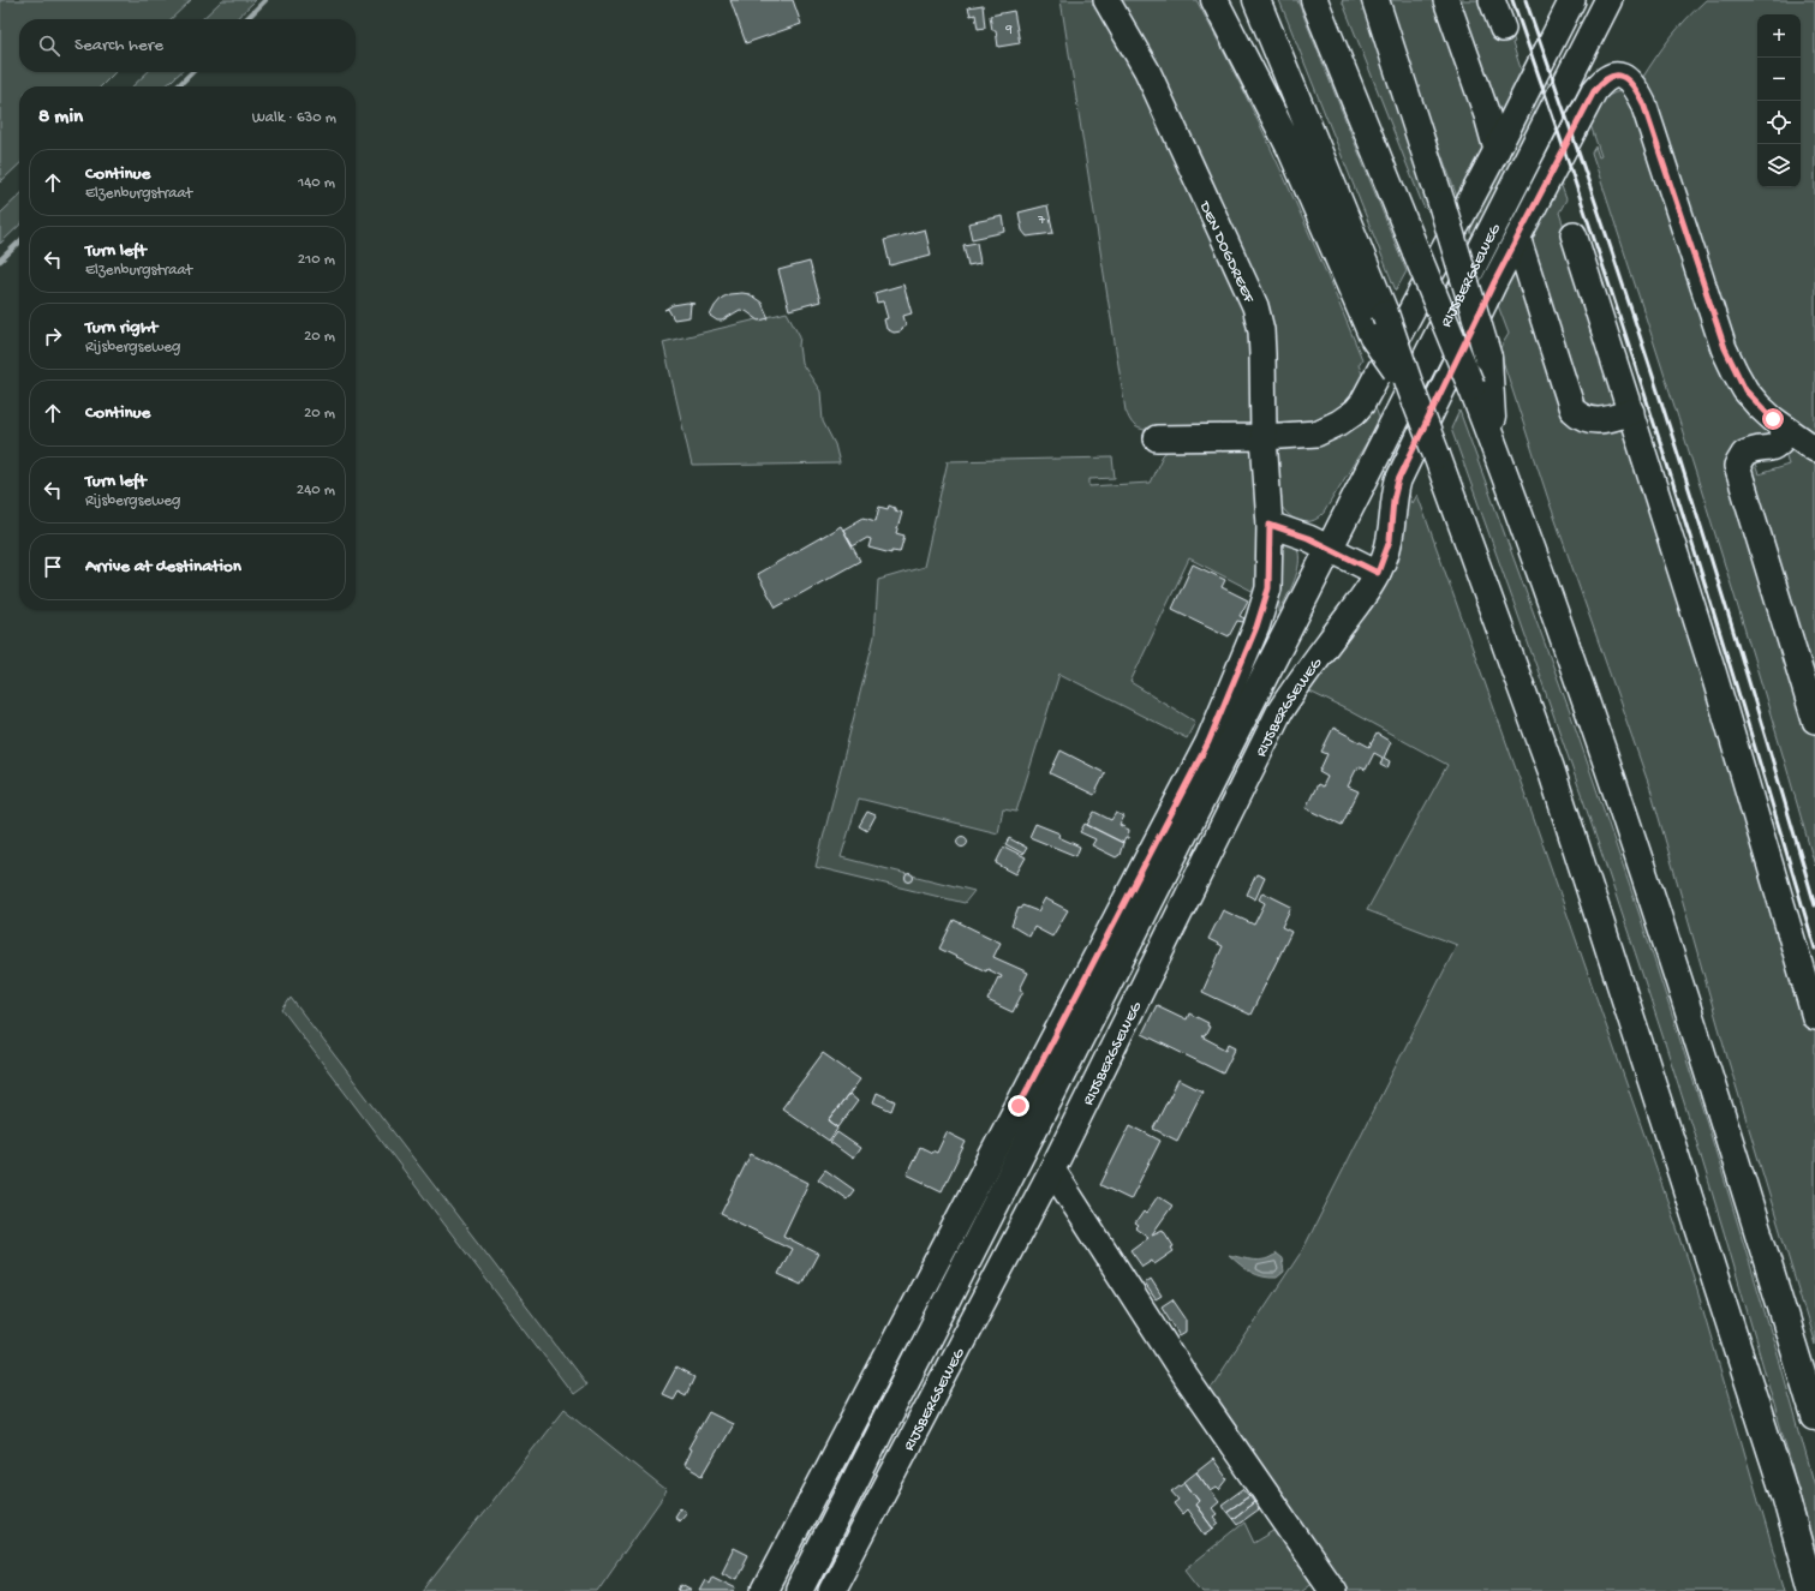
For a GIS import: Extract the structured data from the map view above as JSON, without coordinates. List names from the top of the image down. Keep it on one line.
{"streets":{"main road":["RIJSBERGSEWEG"],"street":["DEN DOGDREEF"]},"house_numbers":["9","7"],"page":{"map_buttons":["+","−"],"search":"Search here","heading":["8 min","Walk · 630 m"],"list":[["Continue","Elzenburgstraat","140 m"],["Turn left","Elzenburgstraat","210 m"],["Turn right","Rijsbergseweg","20 m"],["Continue","20 m"],["Turn left","Rijsbergseweg","240 m"],"Arrive at destination"]}}
